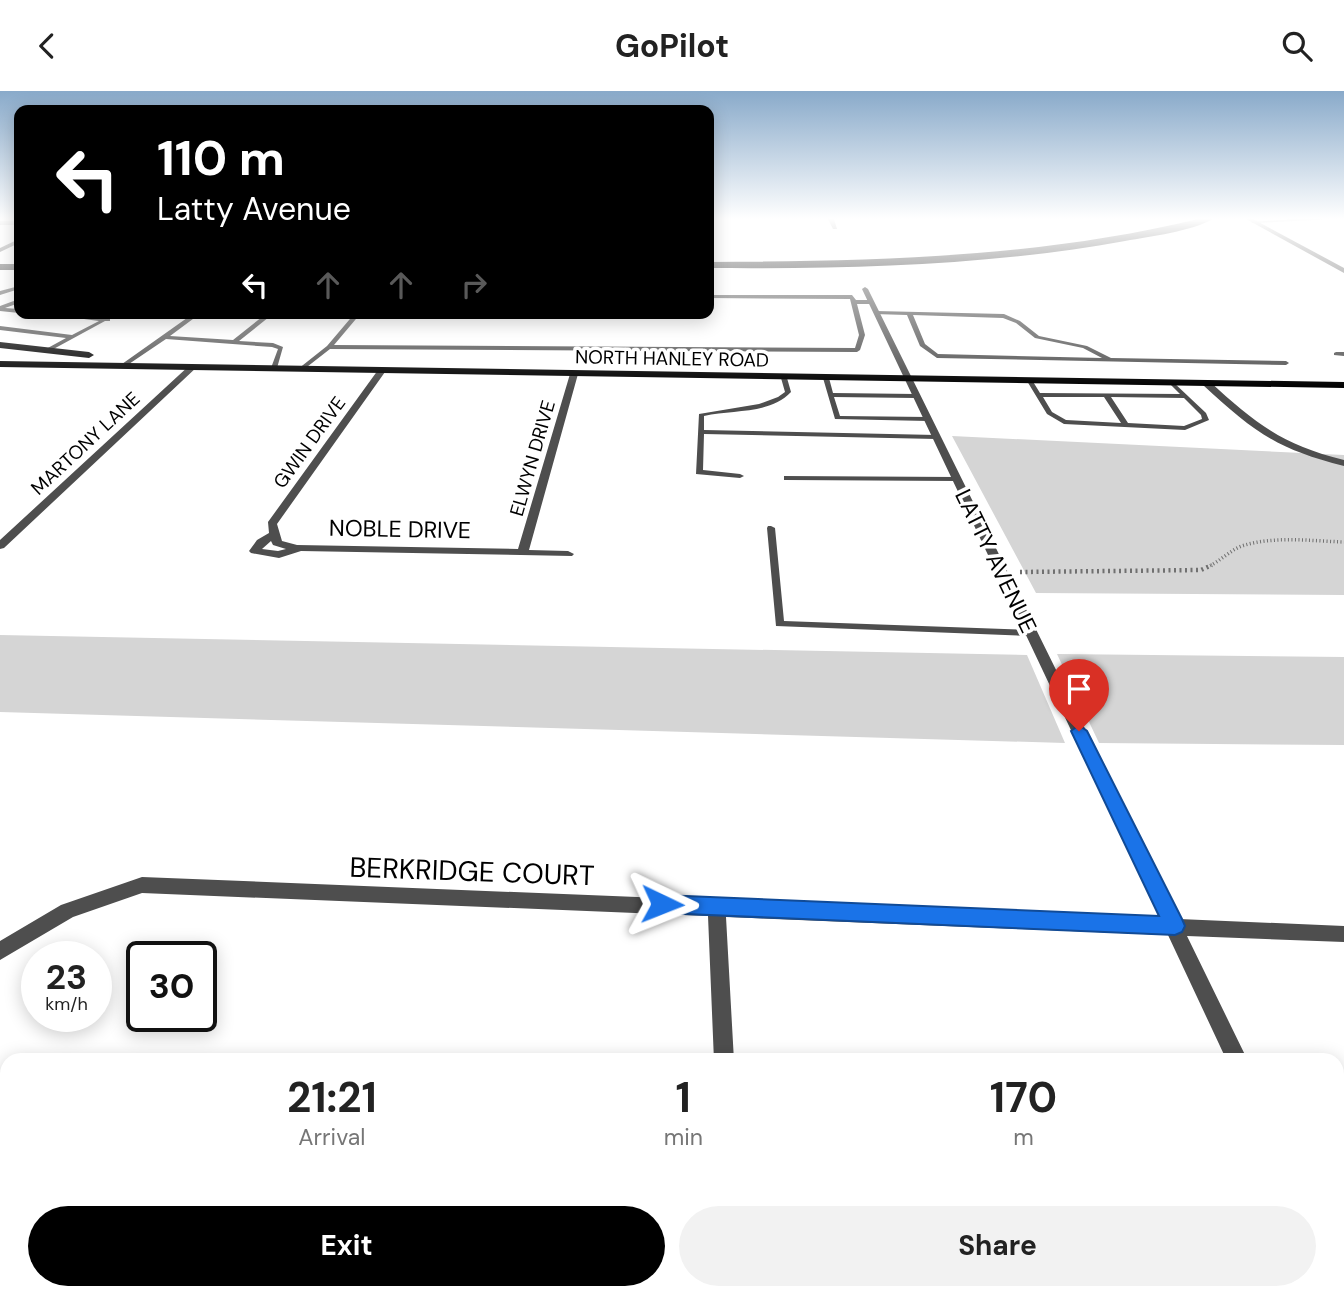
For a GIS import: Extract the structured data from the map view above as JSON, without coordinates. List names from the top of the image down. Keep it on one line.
{"streets":{"main road":["NORTH HANLEY ROAD"],"street":["GWIN DRIVE","MARTONY LANE","ELWYN DRIVE","NOBLE DRIVE","LATTY AVENUE","BERKRIDGE COURT"]},"crossings":[["NORTH HANLEY ROAD","GWIN DRIVE"],["NORTH HANLEY ROAD","MARTONY LANE"],["NORTH HANLEY ROAD","ELWYN DRIVE"],["NORTH HANLEY ROAD","LATTY AVENUE"],["GWIN DRIVE","NOBLE DRIVE"],["ELWYN DRIVE","NOBLE DRIVE"],["LATTY AVENUE","BERKRIDGE COURT"]],"page":{"header":"GoPilot","turn":["110 m","Latty Avenue"],"speed":"23 km/h","limit":"30","eta":["21:21","Arrival","1","min","170","m"],"buttons":["Exit","Share"]}}
